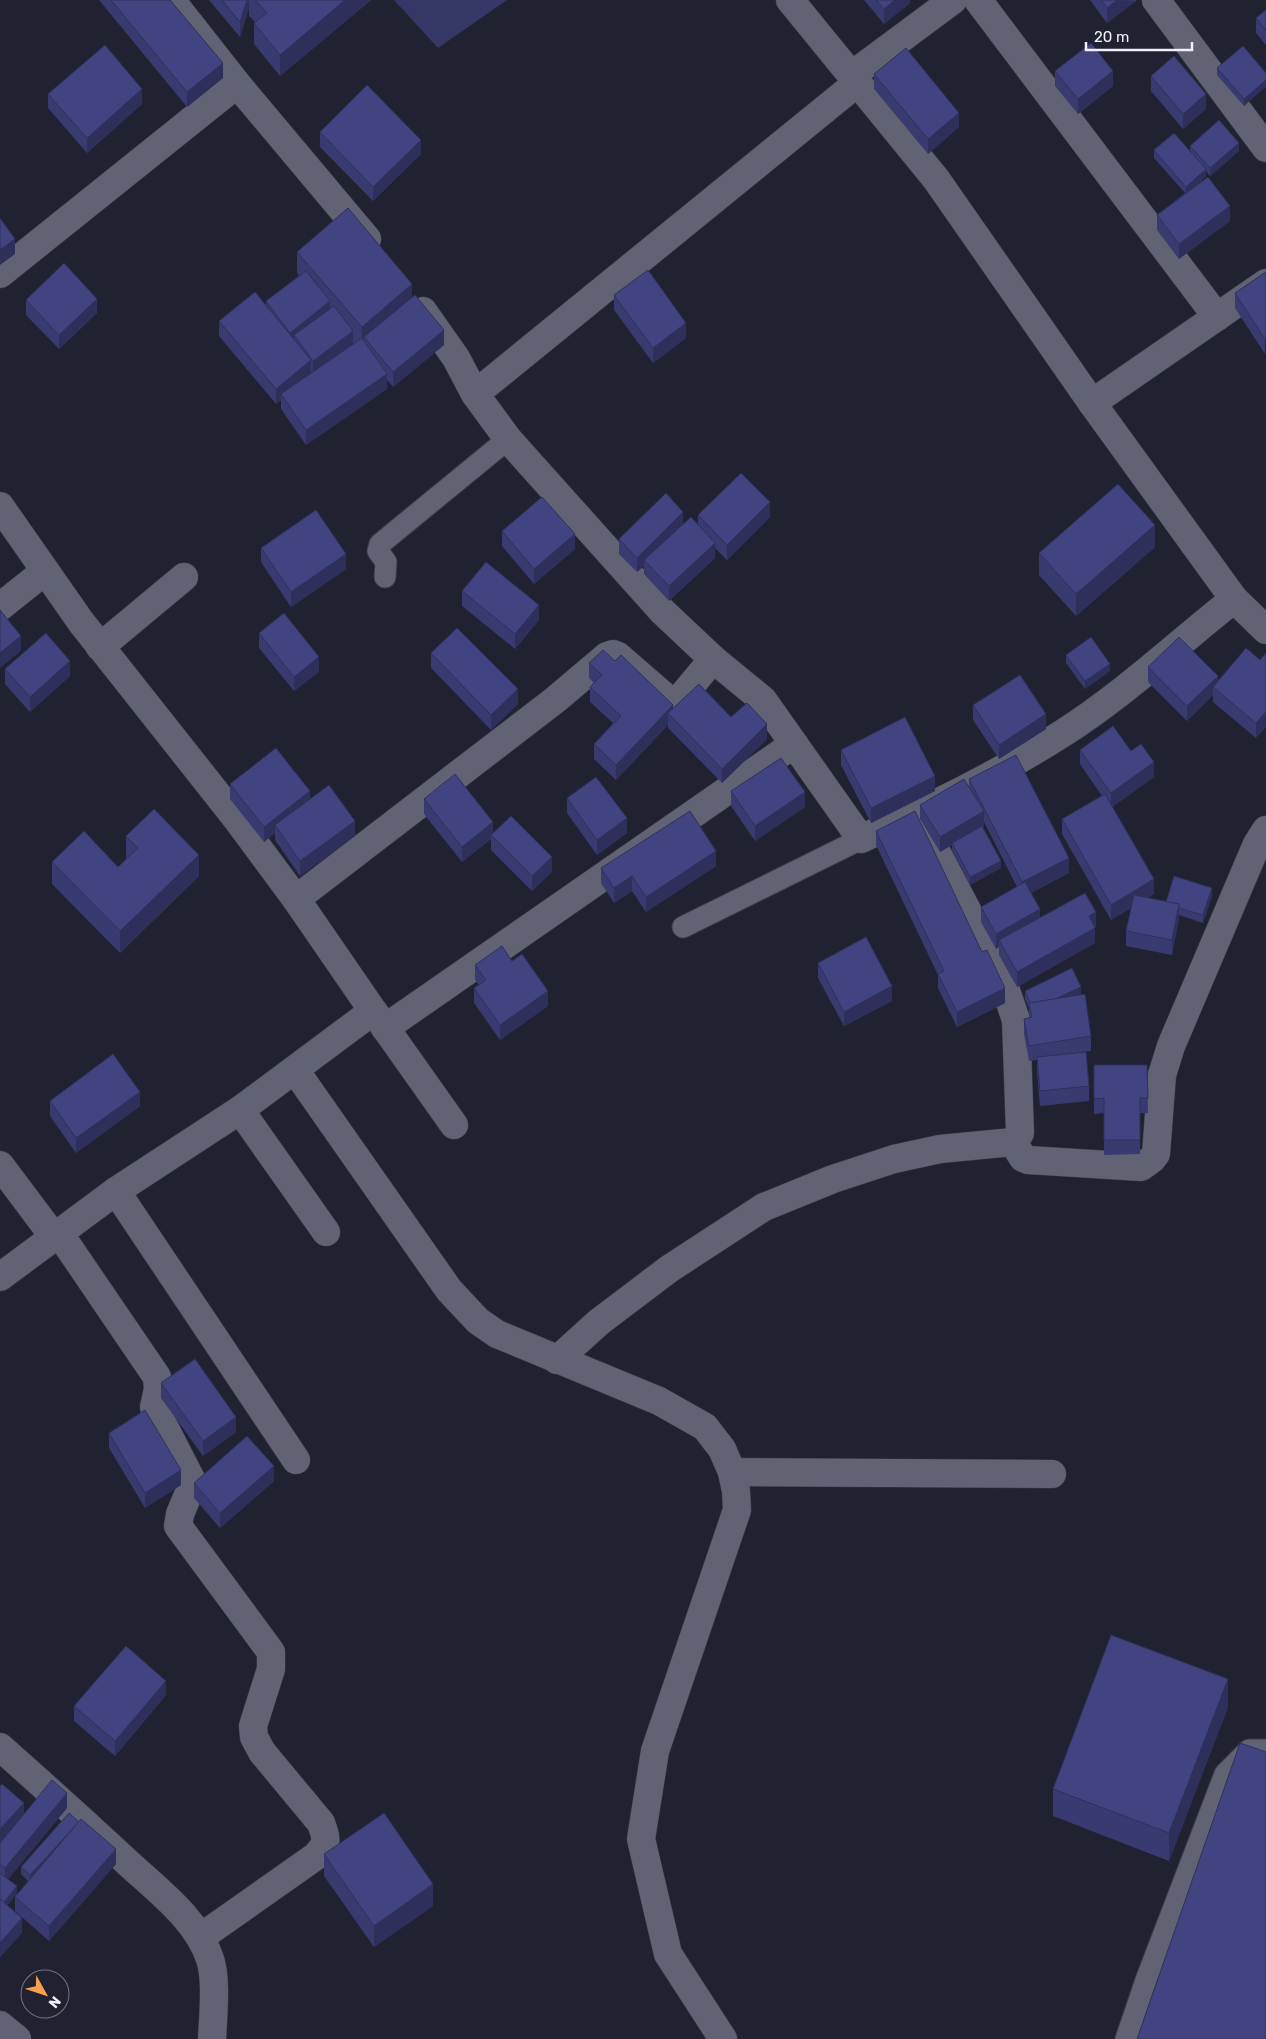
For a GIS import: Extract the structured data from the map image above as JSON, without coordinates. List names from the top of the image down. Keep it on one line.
{"scale_bar":"20 m","north":"bottom right"}
